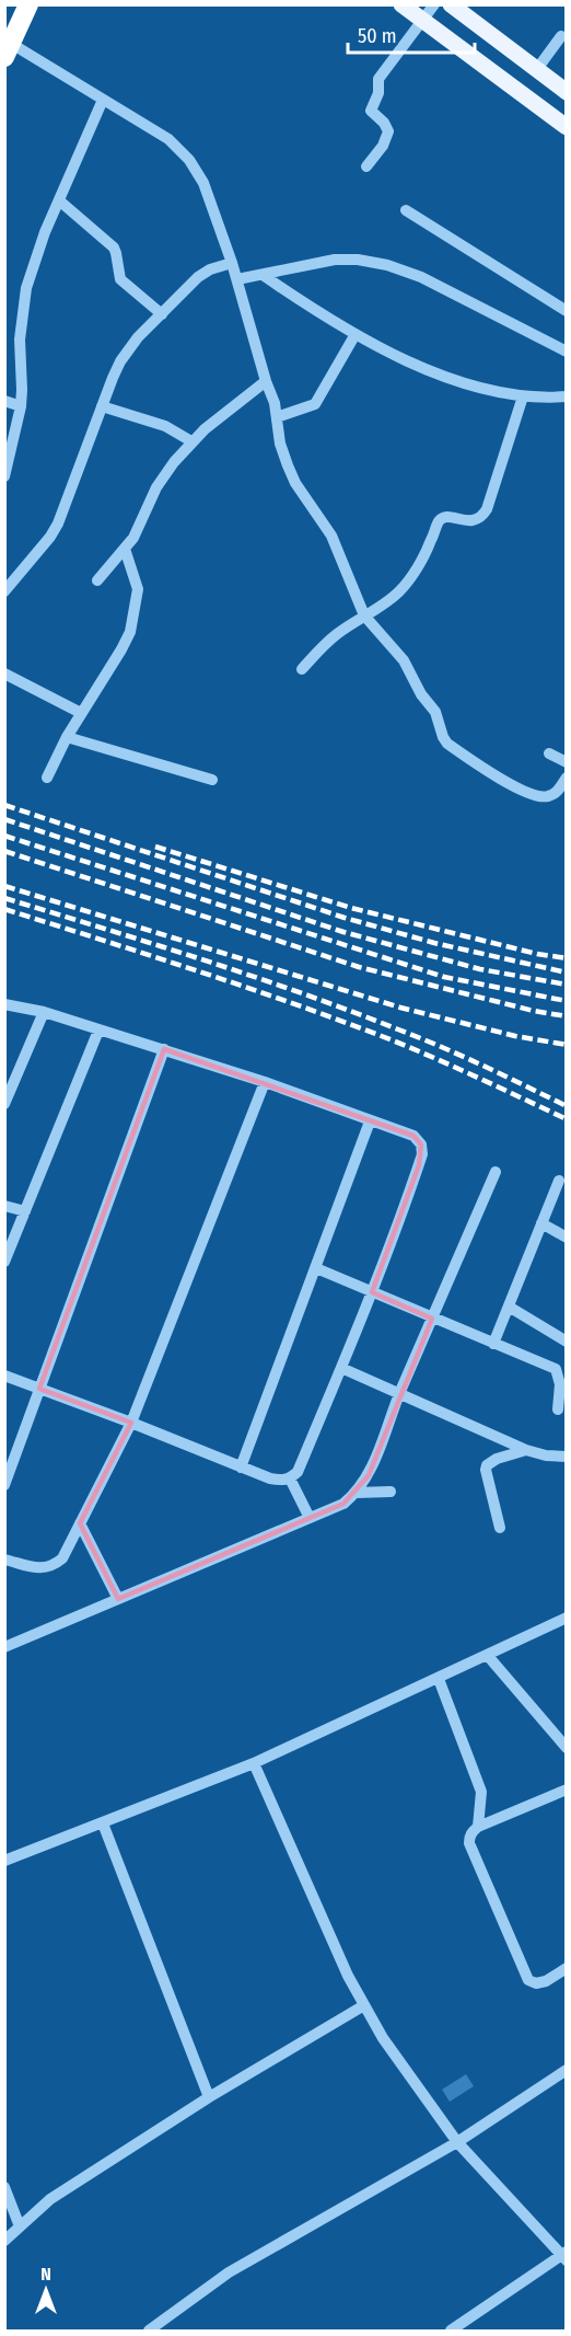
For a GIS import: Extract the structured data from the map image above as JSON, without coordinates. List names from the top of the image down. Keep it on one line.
{"scale_bar":"50 m","north":"top"}
